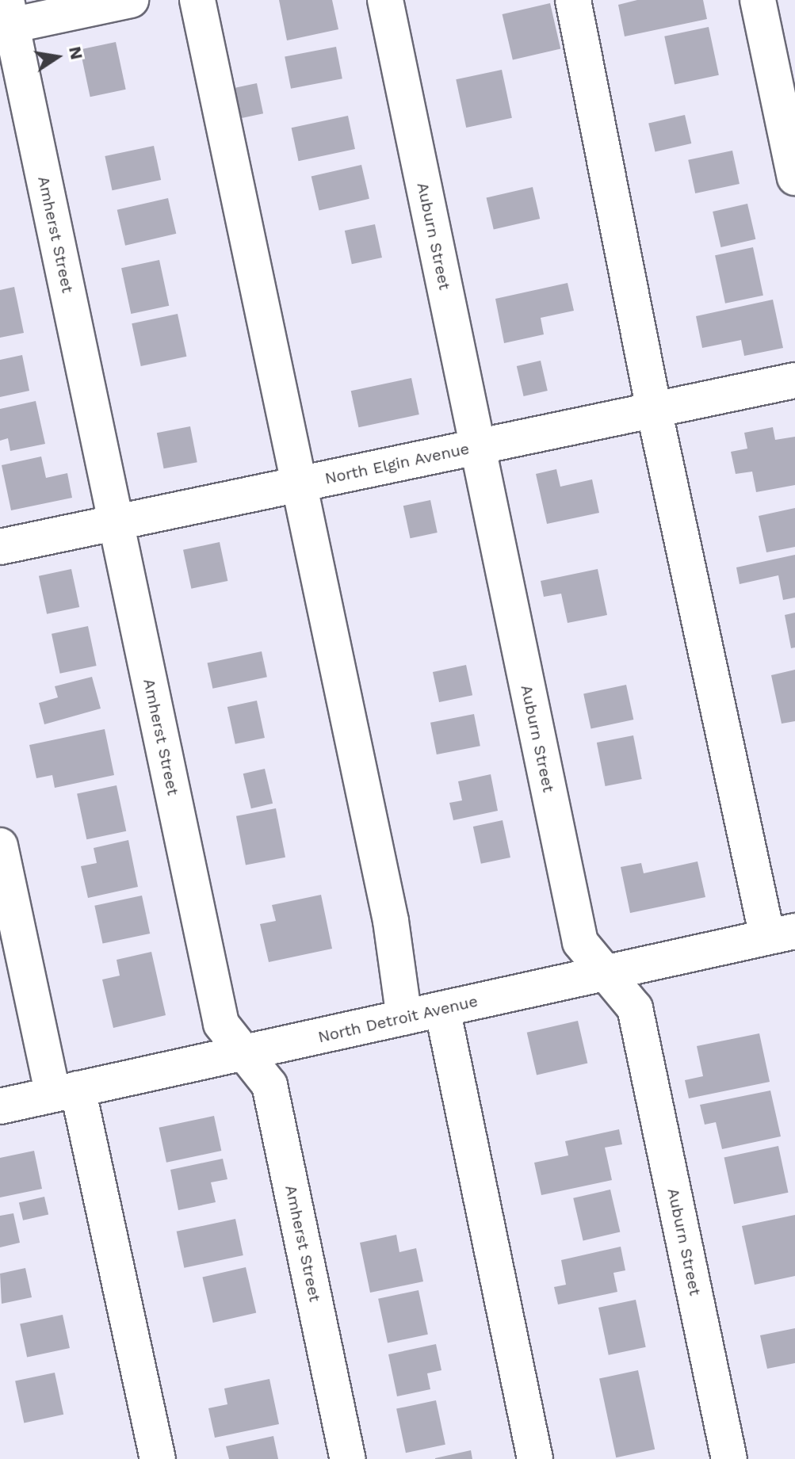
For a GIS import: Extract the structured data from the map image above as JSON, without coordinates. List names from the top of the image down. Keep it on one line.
{"streets":{"street":["Amherst Street","Auburn Street","North Elgin Avenue","North Detroit Avenue"]},"crossings":[["Amherst Street","North Elgin Avenue"],["Amherst Street","North Detroit Avenue"],["Auburn Street","North Elgin Avenue"],["Auburn Street","North Detroit Avenue"]],"north":"right"}
